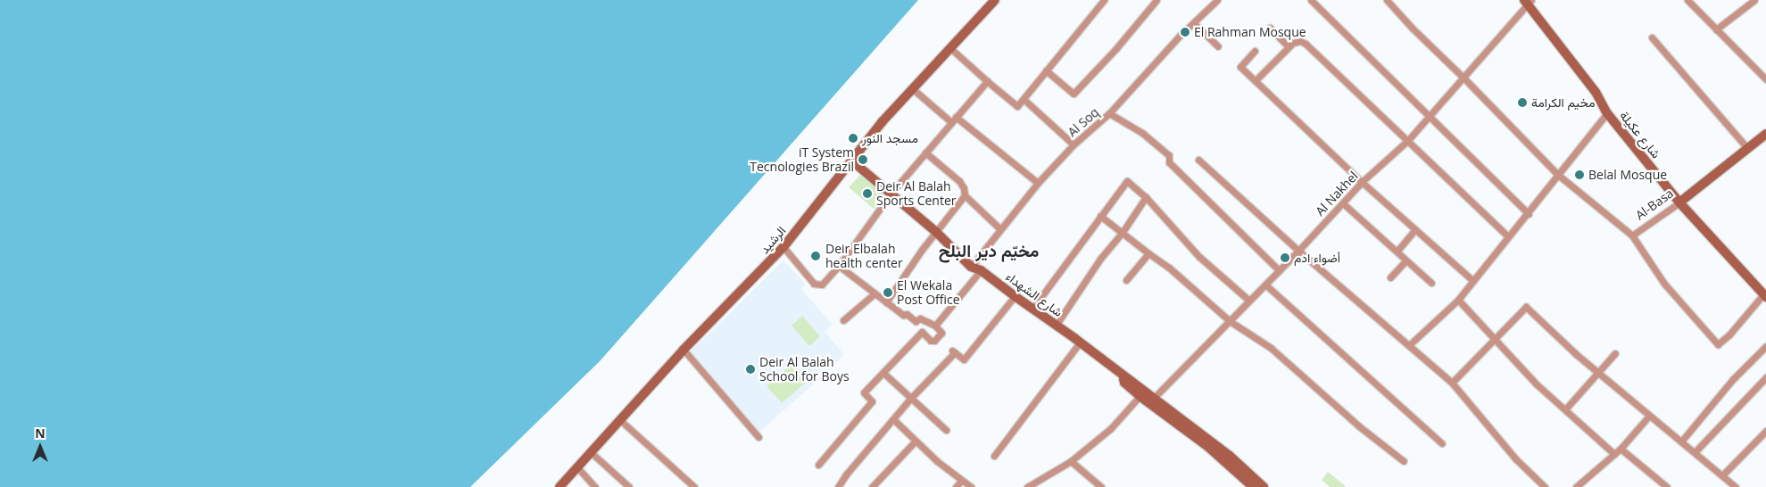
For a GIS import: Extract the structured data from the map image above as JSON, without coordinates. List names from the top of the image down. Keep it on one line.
{"streets":{"main road":["شارع عكيلة","Al-Basa","الرشيد","شارع الشهداء"],"street":["Al Soq","Al Nakhel"]},"crossings":[["Al Soq","شارع الشهداء"],["شارع عكيلة","Al Nakhel"],["شارع عكيلة","Al-Basa"],["Al Nakhel","Al-Basa"],["Al Nakhel","شارع الشهداء"],["الرشيد","شارع الشهداء"]],"districts":["مخيّم دير البلح"],"places":["El Rahman Mosque","مخيم الكرامة","مسجد النور","iT System Tecnologies Brazil","Belal Mosque","Deir Al Balah Sports Center","Deir Elbalah health center","أضواء ادم","El Wekala Post Office","Deir Al Balah School for Boys"],"north":"top"}
